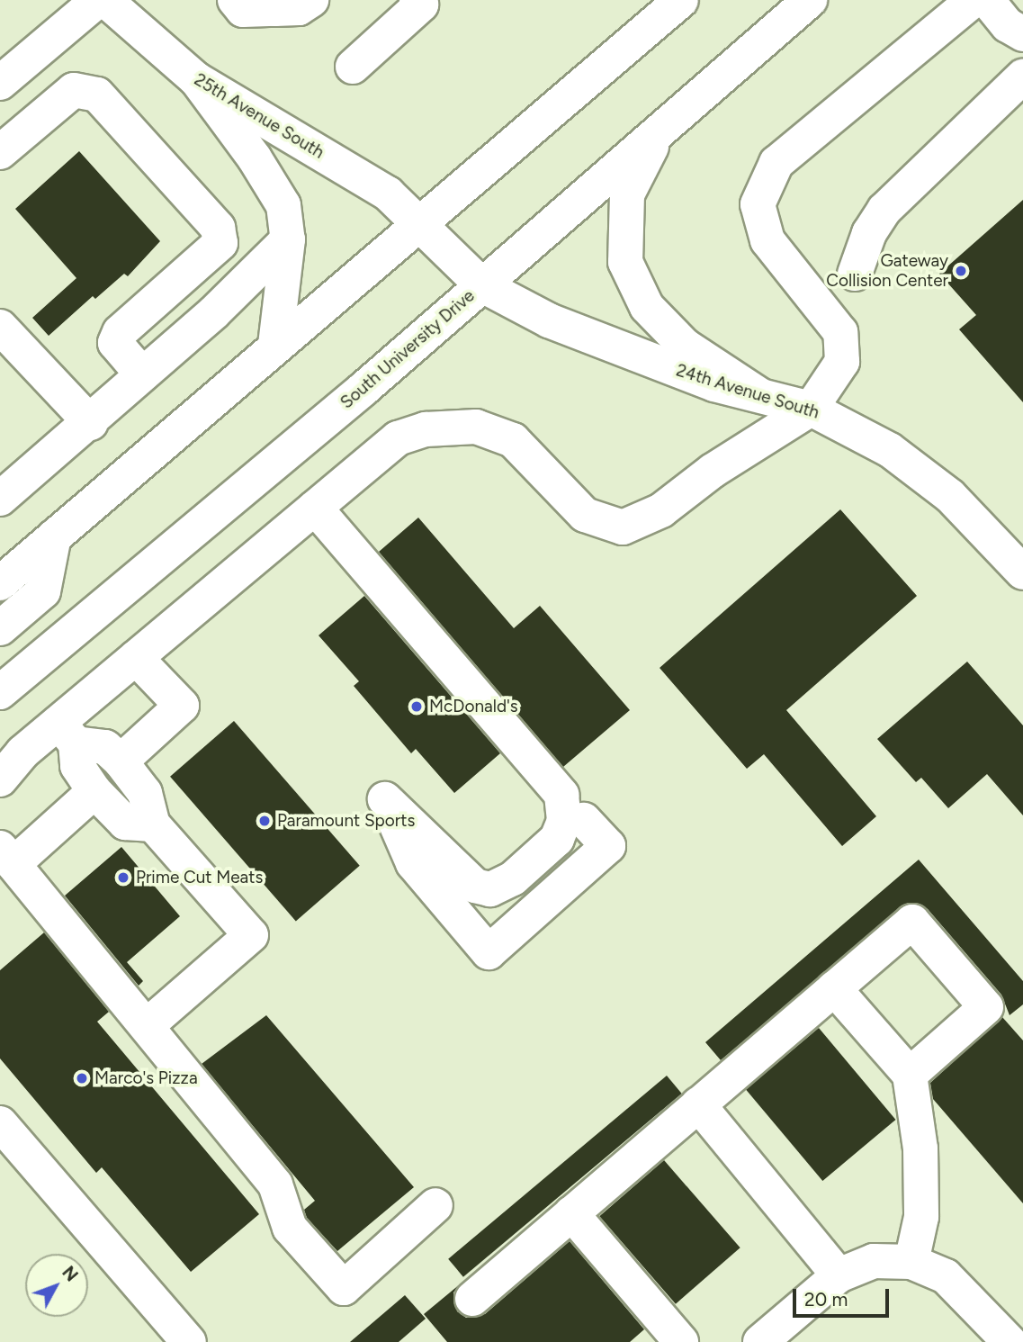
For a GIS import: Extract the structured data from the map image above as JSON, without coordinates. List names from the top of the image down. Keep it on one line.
{"streets":{"street":["25th Avenue South","South University Drive","24th Avenue South"]},"crossings":[["25th Avenue South","24th Avenue South"],["South University Drive","24th Avenue South"]],"places":["Gateway Collision Center","McDonald's","Paramount Sports","Prime Cut Meats","Marco's Pizza"],"scale_bar":"20 m","north":"top right"}
